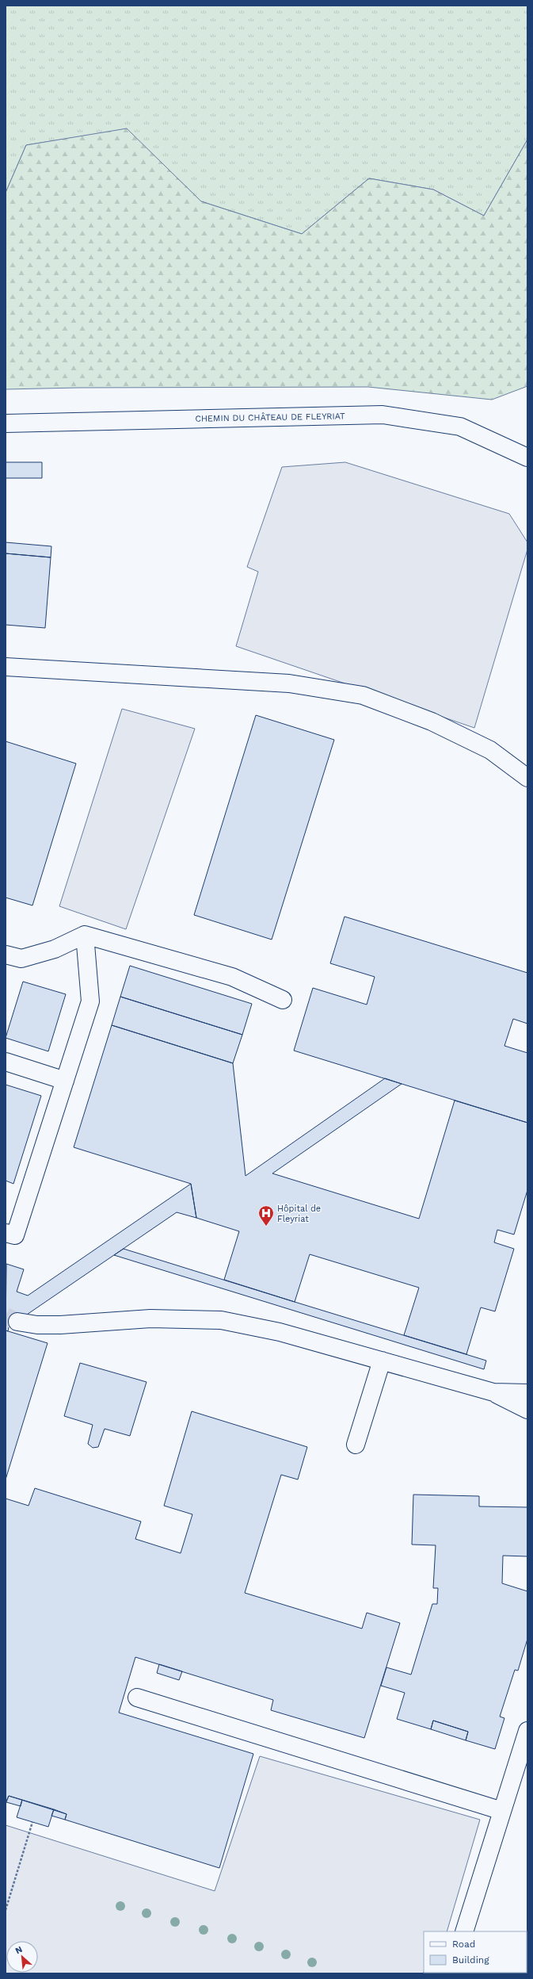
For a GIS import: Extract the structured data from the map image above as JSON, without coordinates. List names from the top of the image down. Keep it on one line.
{"streets":{"street":["CHEMIN DU CHÂTEAU DE FLEYRIAT"]},"places":{"hospital":["Hôpital de Fleyriat"]},"legend":["Road","Building"],"north":"top left"}
